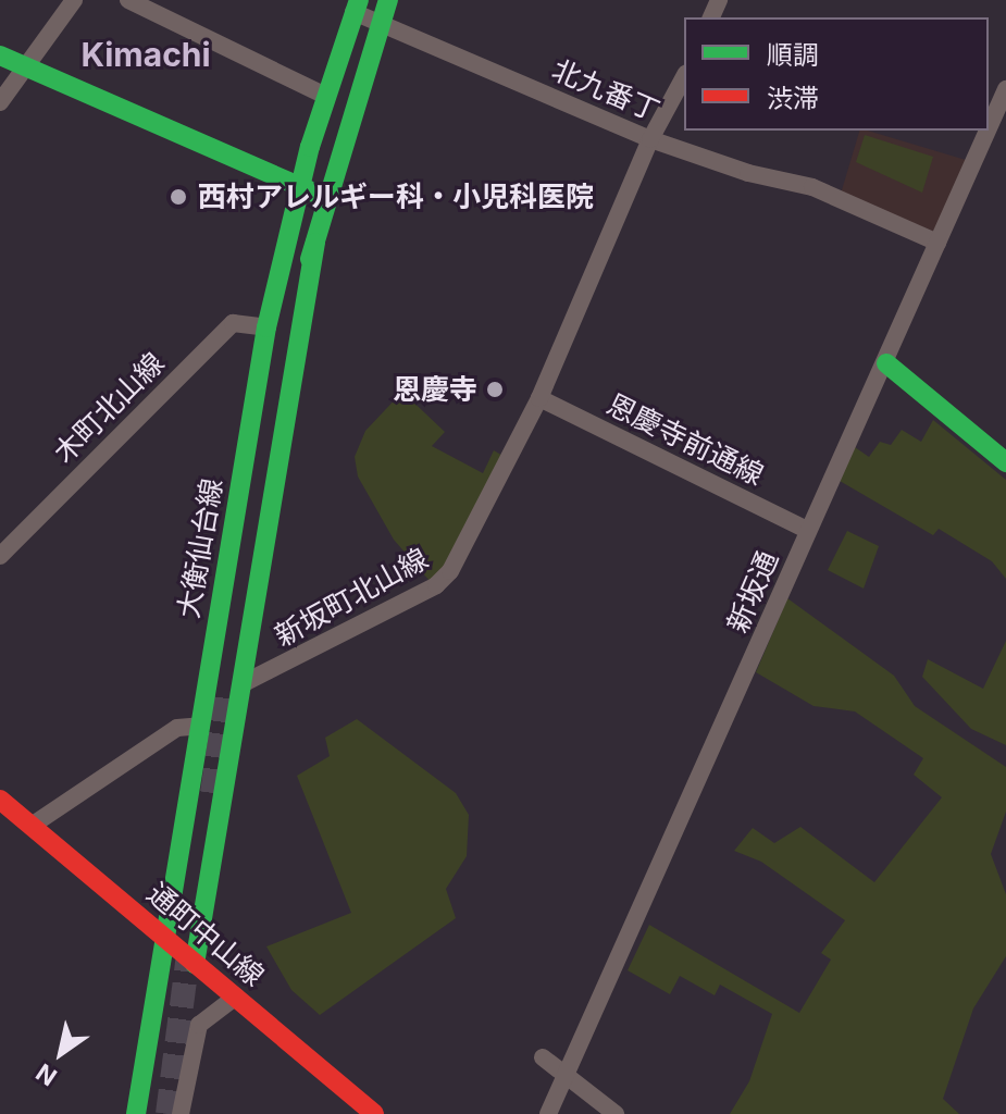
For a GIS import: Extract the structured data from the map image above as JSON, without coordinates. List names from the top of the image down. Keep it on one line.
{"streets":{"main road":["大衡仙台線","通町中山線"],"street":["北九番丁","木町北山線","恩慶寺前通線","新坂通","新坂町北山線"]},"crossings":[["北九番丁","大衡仙台線"],["北九番丁","新坂通"],["北九番丁","新坂町北山線"],["木町北山線","大衡仙台線"],["恩慶寺前通線","新坂通"],["恩慶寺前通線","新坂町北山線"],["大衡仙台線","通町中山線"]],"districts":["Kimachi"],"places":["西村アレルギー科・小児科医院","恩慶寺"],"legend":["順調","渋滞"],"north":"bottom left"}
